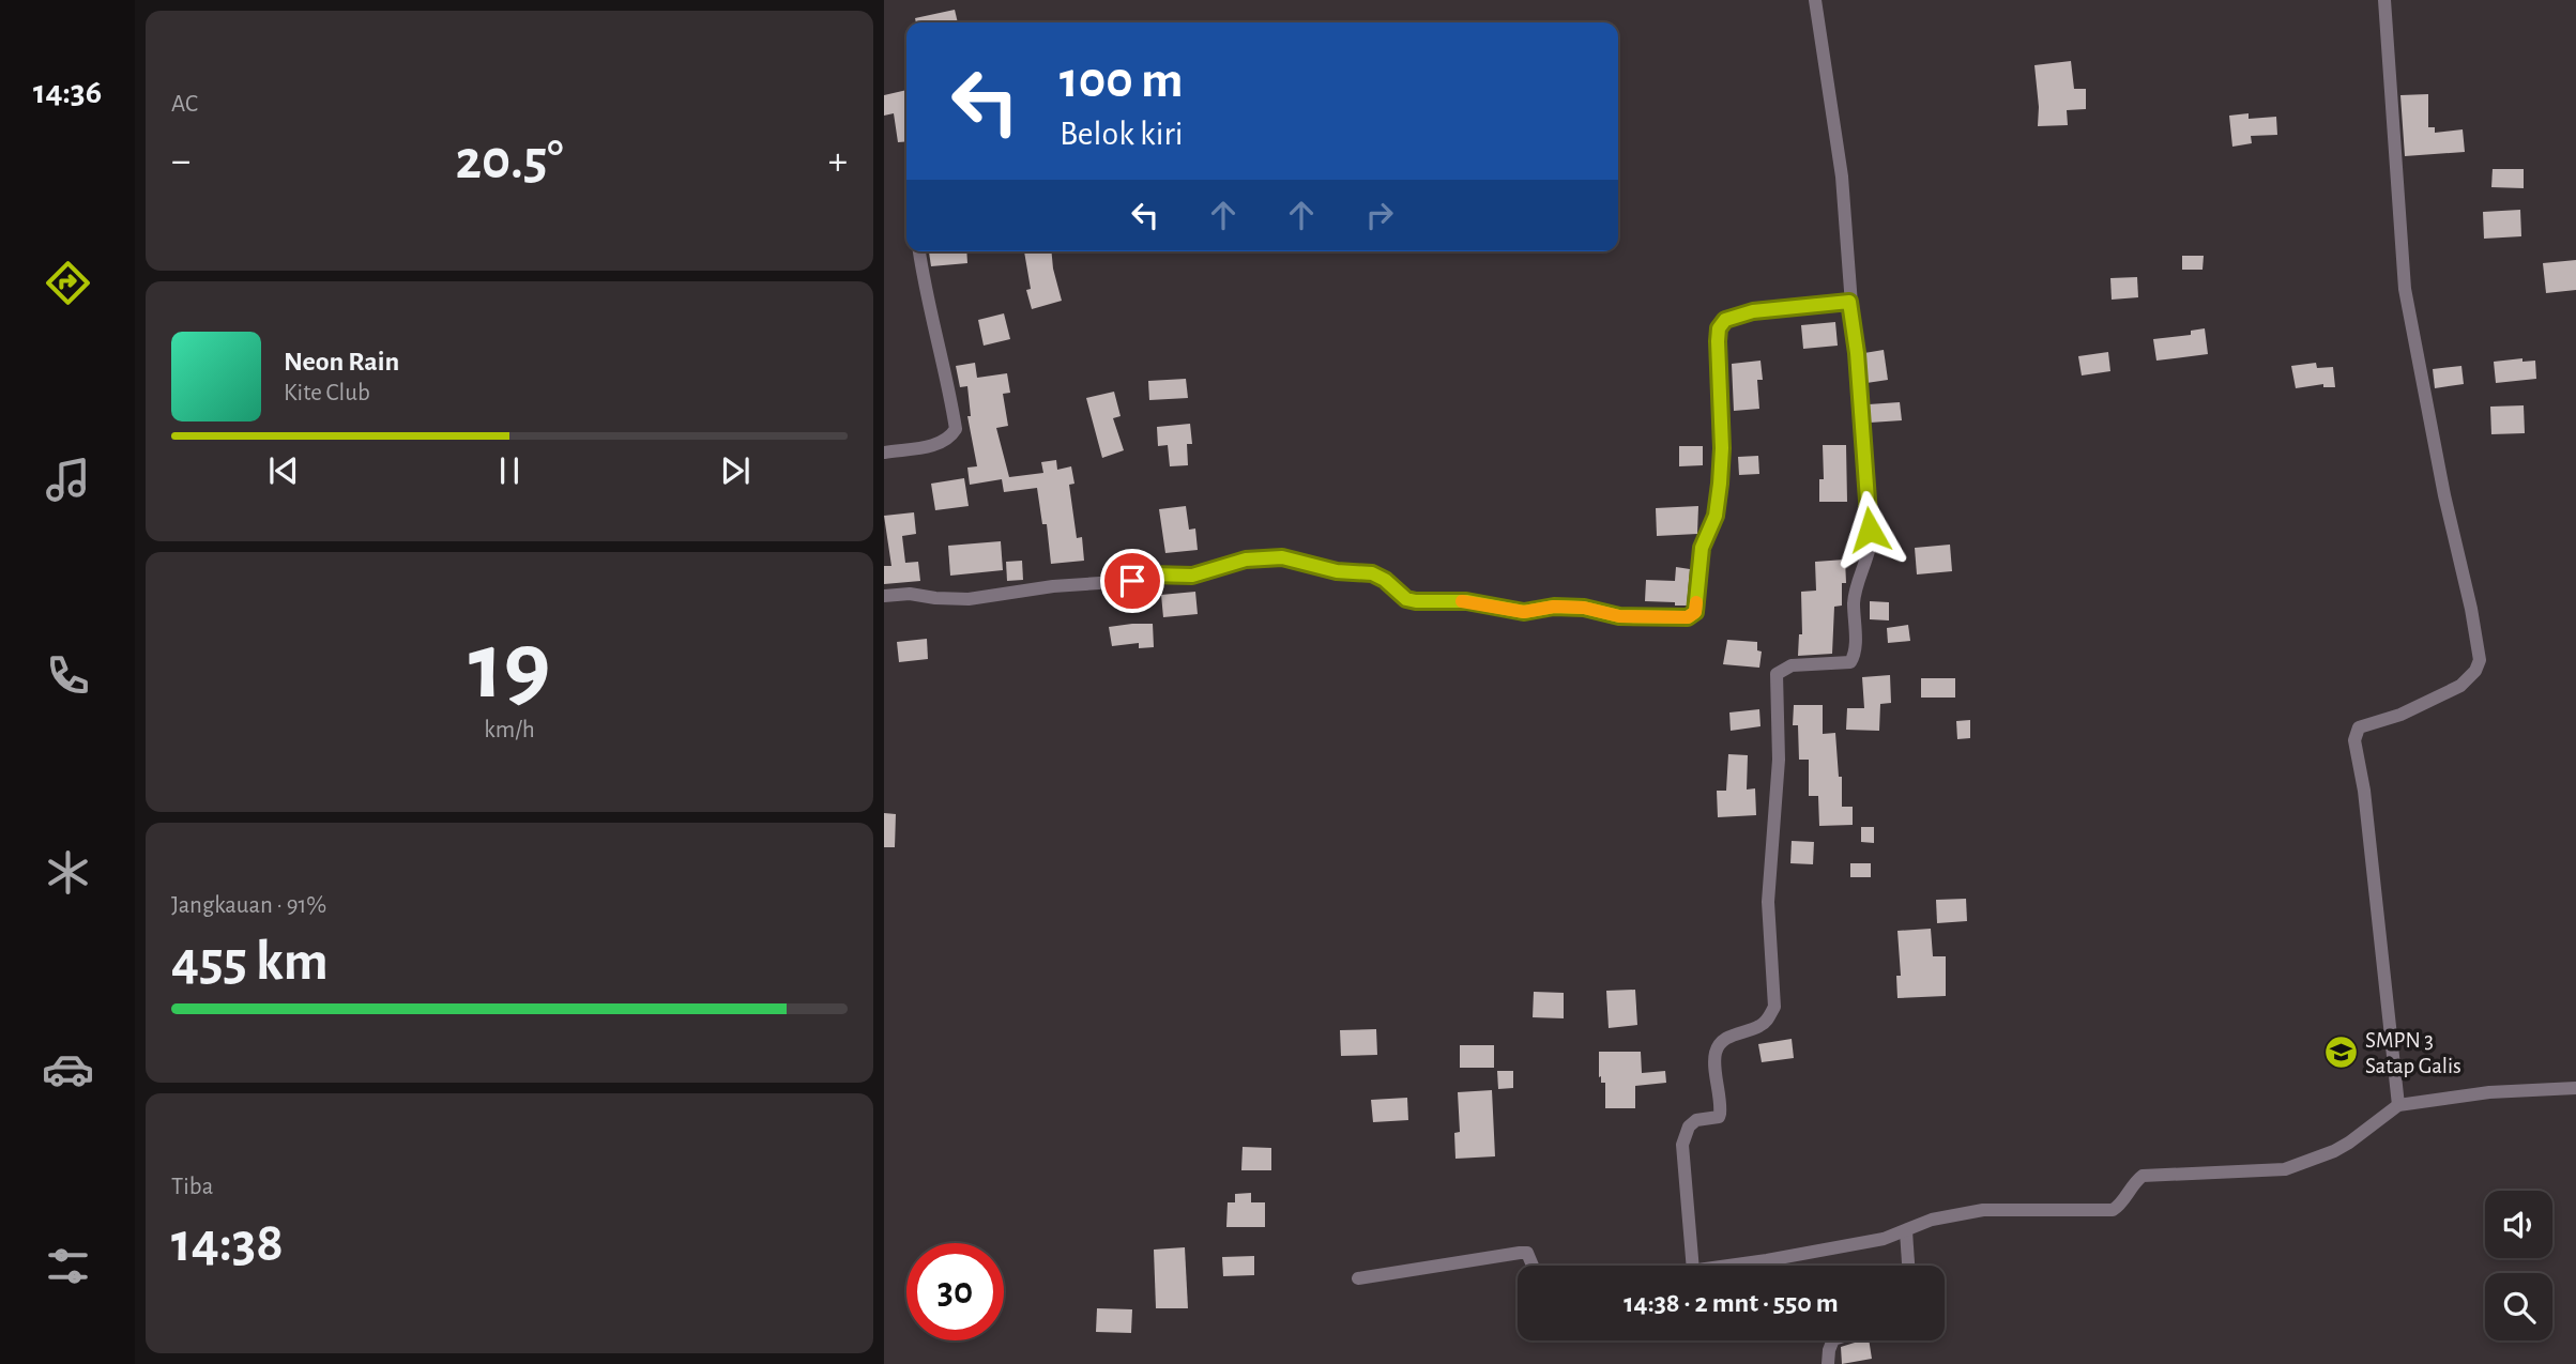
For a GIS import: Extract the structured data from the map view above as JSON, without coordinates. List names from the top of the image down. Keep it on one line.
{"places":{"school or university":["SMPN 3 Satap Galis"]},"page":{"tabs":"14:36","tile":["AC",["19","km/h"],["Jangkauan · 91%","455 km"],["Tiba","14:38"]],"turn":["100 m","Belok kiri"],"heat":["−","20.5°","+"],"song":["Neon Rain","Kite Club"],"limit":"30","trip":"14:38 · 2 mnt · 550 m"}}
